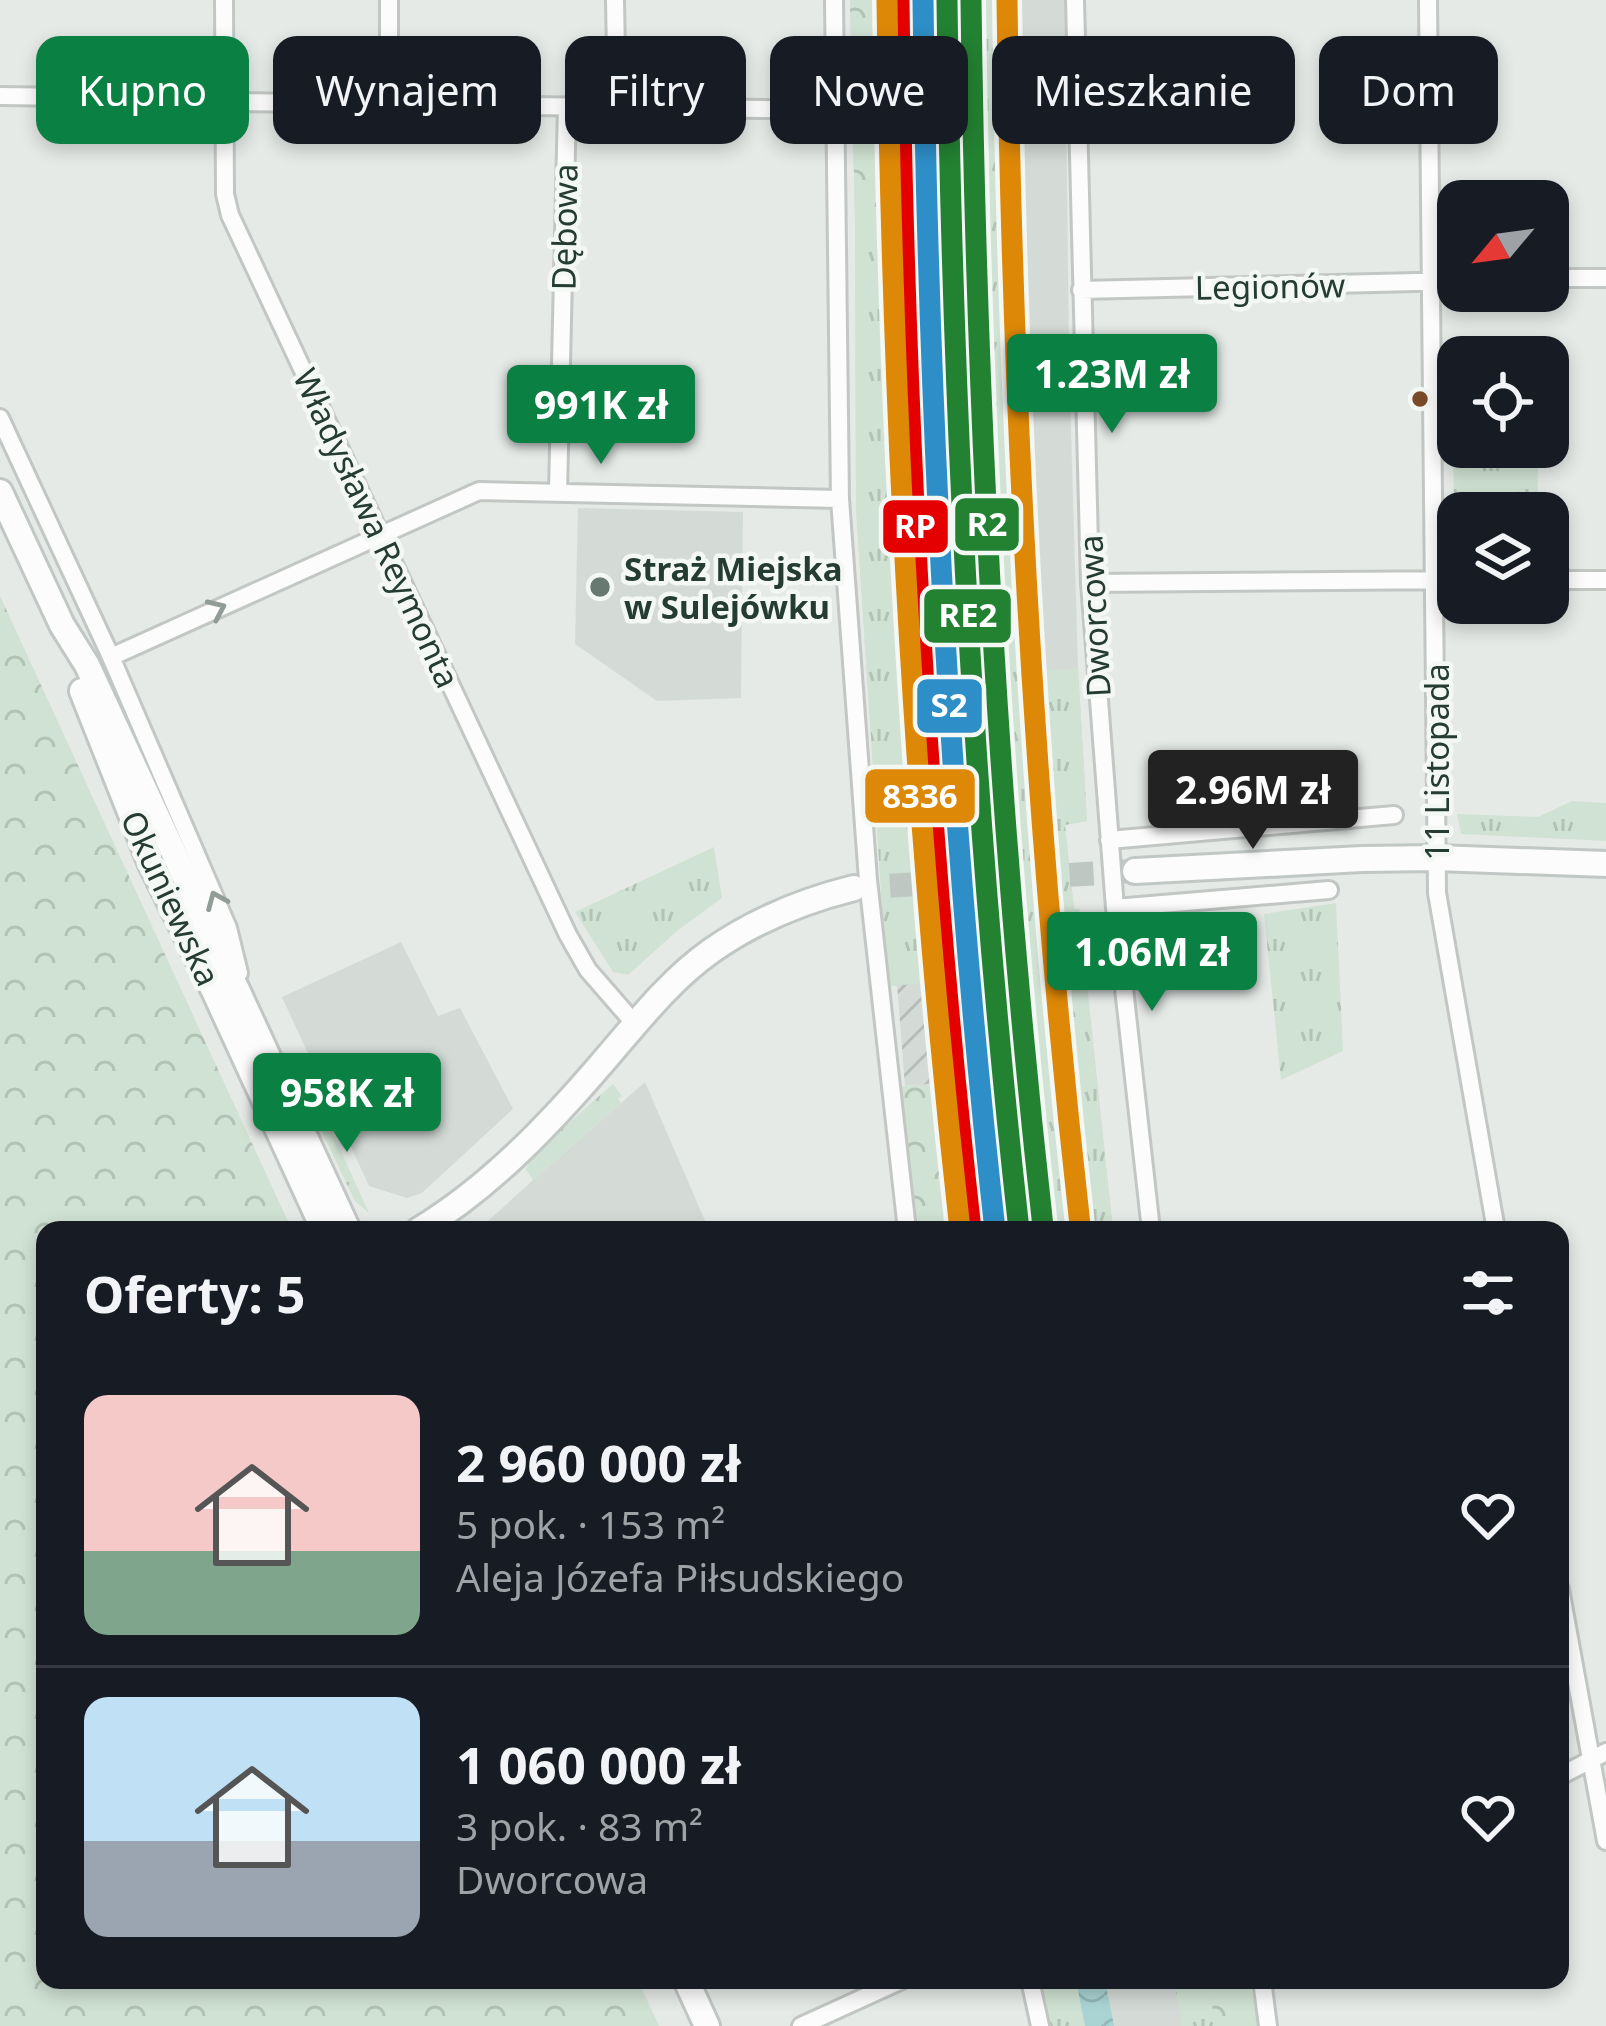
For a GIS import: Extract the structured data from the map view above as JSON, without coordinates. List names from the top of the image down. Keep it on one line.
{"streets":{"main road":["Okuniewska"],"street":["Dębowa","Legionów","Władysława Reymonta","Dworcowa","11 Listopada"]},"crossings":[["Legionów","Dworcowa"],["Legionów","11 Listopada"]],"places":["Straż Miejska w Sulejówku"],"lines":["transit line RE2","transit line S2","transit line R2","transit line RP","transit line 8336"],"north":"bottom left","page":{"chip":["Kupno","Wynajem","Filtry","Nowe","Mieszkanie","Dom"],"price":["1.23M zł","991K zł","2.96M zł","1.06M zł","958K zł"],"heading":"Oferty: 5","list":[{"name":"2 960 000 zł","note":"5 pok. · 153 m² · Aleja Józefa Piłsudskiego"},{"name":"1 060 000 zł","note":"3 pok. · 83 m² · Dworcowa"}]}}
